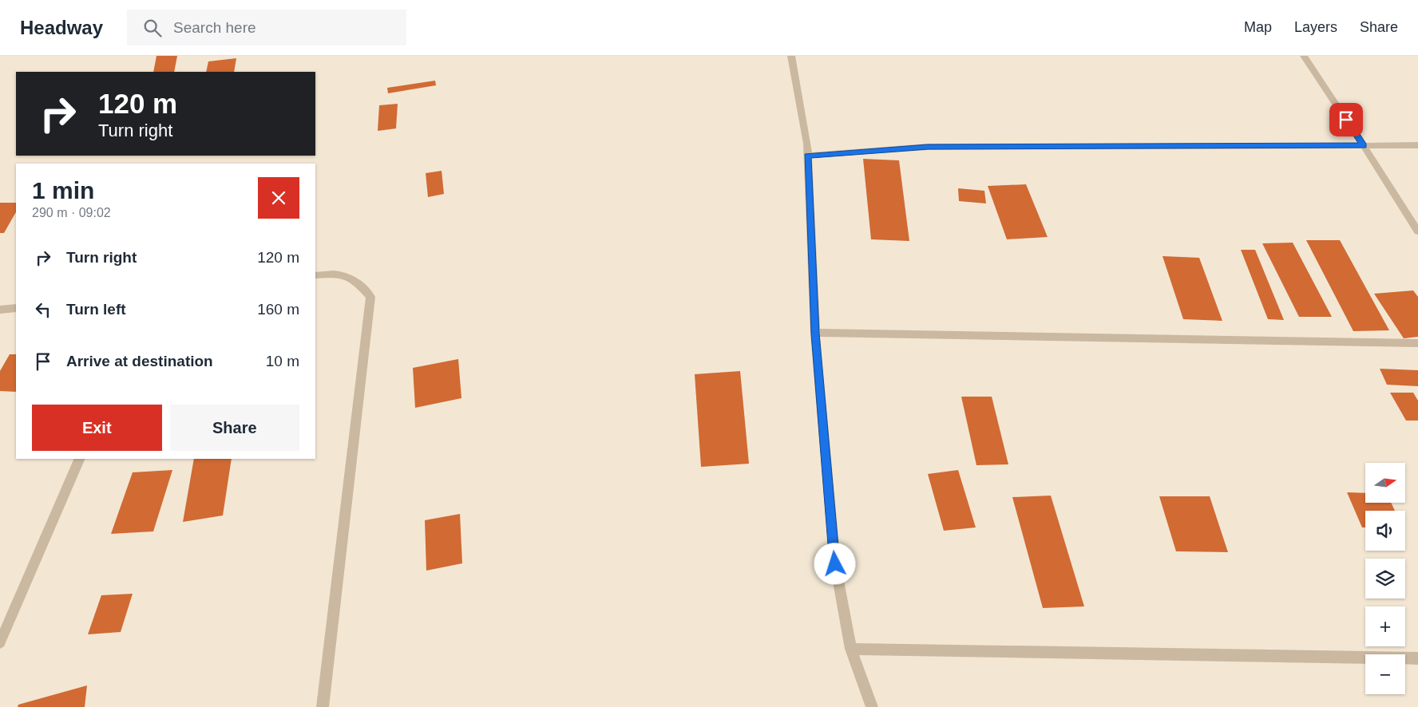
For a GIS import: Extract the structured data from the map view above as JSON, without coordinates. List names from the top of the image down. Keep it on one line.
{"north":"right","page":{"header":"Headway","search":"Search here","nav":["Map","Layers","Share"],"turn":["120 m","Turn right"],"heading":["1 min","290 m · 09:02"],"list":[{"name":"Turn right","value":"120 m"},{"name":"Turn left","value":"160 m"},{"name":"Arrive at destination","value":"10 m"}],"buttons":["Exit","Share"],"map_buttons":["+","−"]}}
